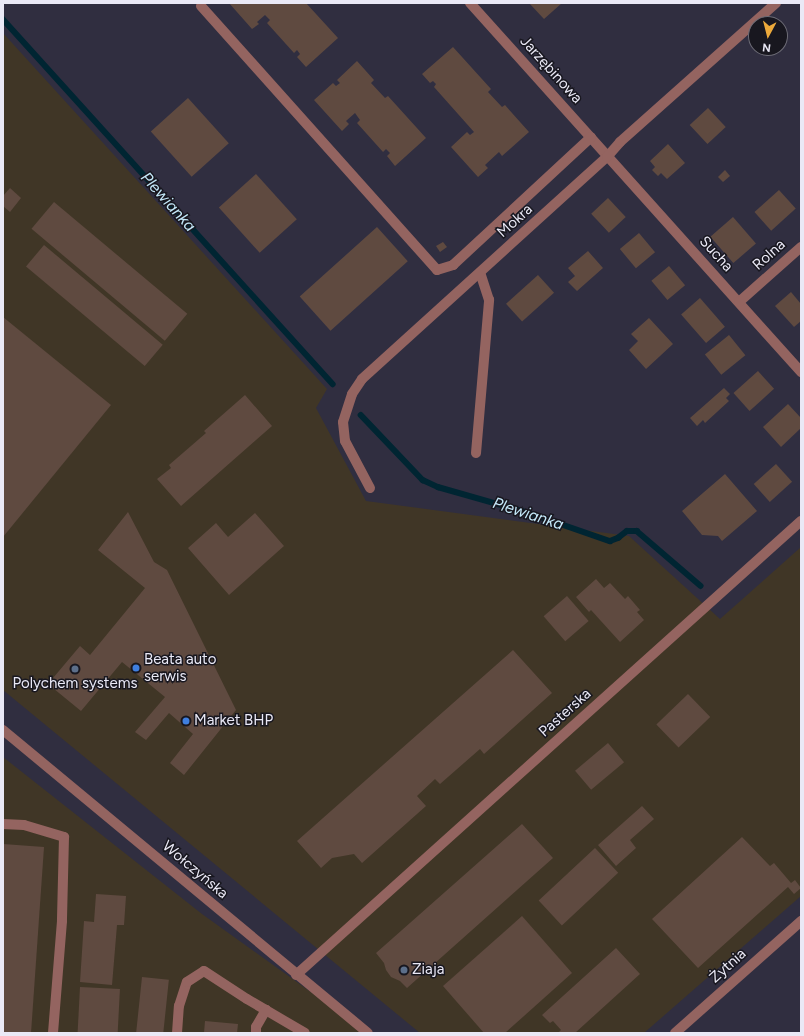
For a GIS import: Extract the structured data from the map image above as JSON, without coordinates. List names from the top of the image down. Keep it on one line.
{"streets":{"street":["Jarzębinowa","Mokra","Sucha","Rolna","Pasterska","Wołczyńska","Żytnia"]},"crossings":[["Jarzębinowa","Mokra"],["Jarzębinowa","Sucha"],["Mokra","Sucha"],["Sucha","Rolna"],["Pasterska","Wołczyńska"]],"water":["Plewianka"],"places":["Beata auto serwis","Polychem systems","Market BHP","Ziaja"],"north":"bottom"}
